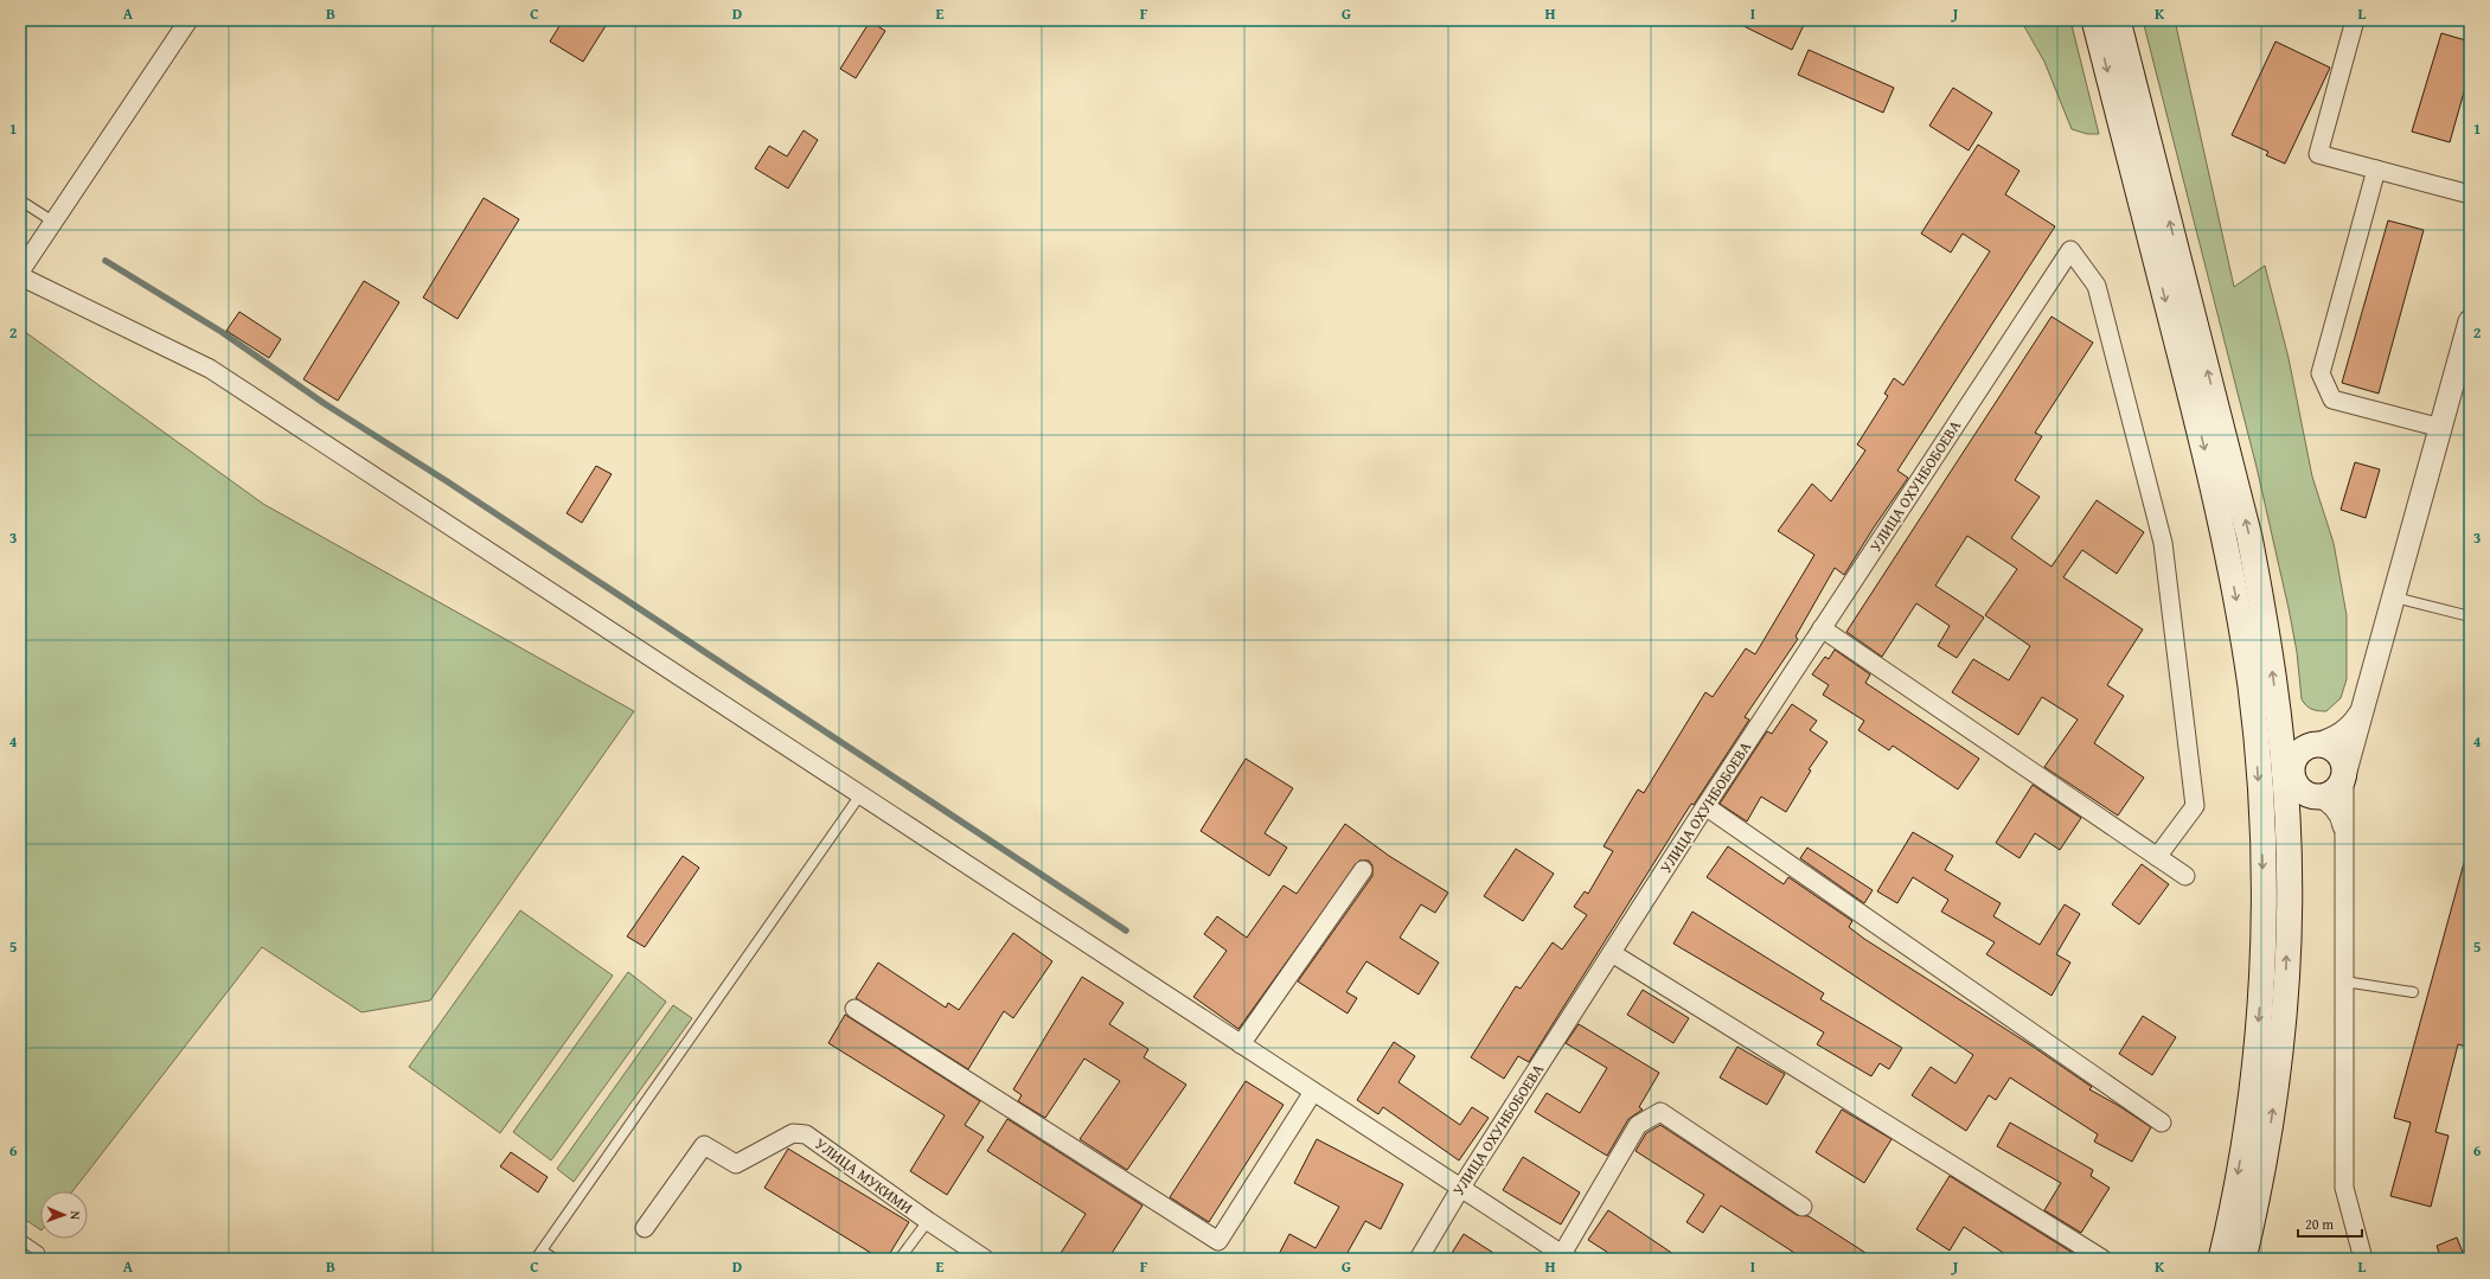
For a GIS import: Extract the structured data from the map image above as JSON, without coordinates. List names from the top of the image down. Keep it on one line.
{"streets":{"street":["УЛИЦА ОХУНБОБОЕВА","УЛИЦА МУКИМИ"]},"scale_bar":"20 m","north":"right","grid":{"columns":["A","B","C","D","E","F","G","H","I","J","K","L"],"rows":["1","2","3","4","5","6"]}}
